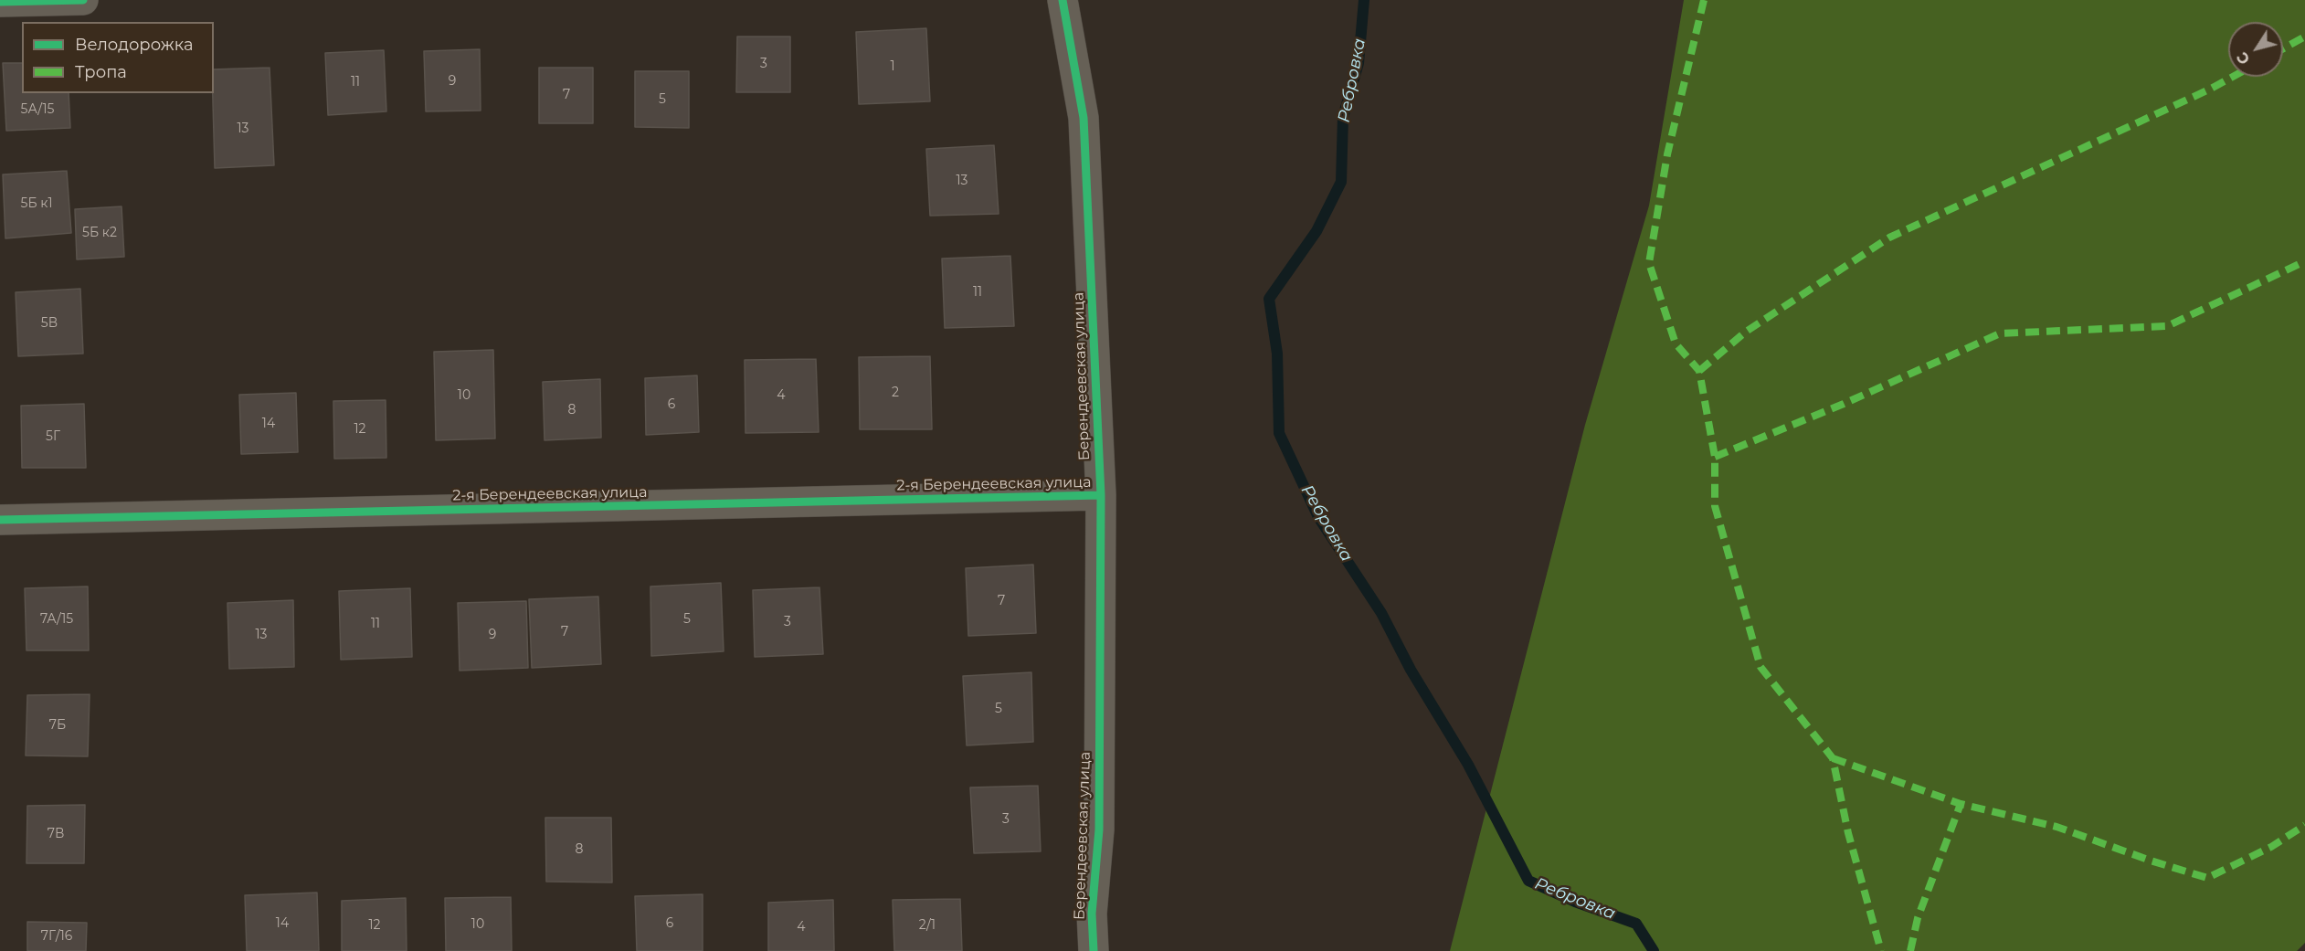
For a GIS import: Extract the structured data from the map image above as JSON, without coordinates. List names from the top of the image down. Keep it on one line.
{"streets":{"street":["Берендеевская улица","2-я Берендеевская улица"]},"crossings":[["Берендеевская улица","2-я Берендеевская улица"]],"water":["Ребровка"],"house_numbers":["3","1","9","11","7","5","5А/15","13","13","5Б к1","5Б к2","11","5В","2","10","4","6","8","14","12","5Г","7","7А/15","5","3","11","7","13","9","5","7Б","3","7В","8","14","6","10","12","2/1","4","7Г/16"],"legend":["Велодорожка","Тропа"],"north":"bottom left"}
